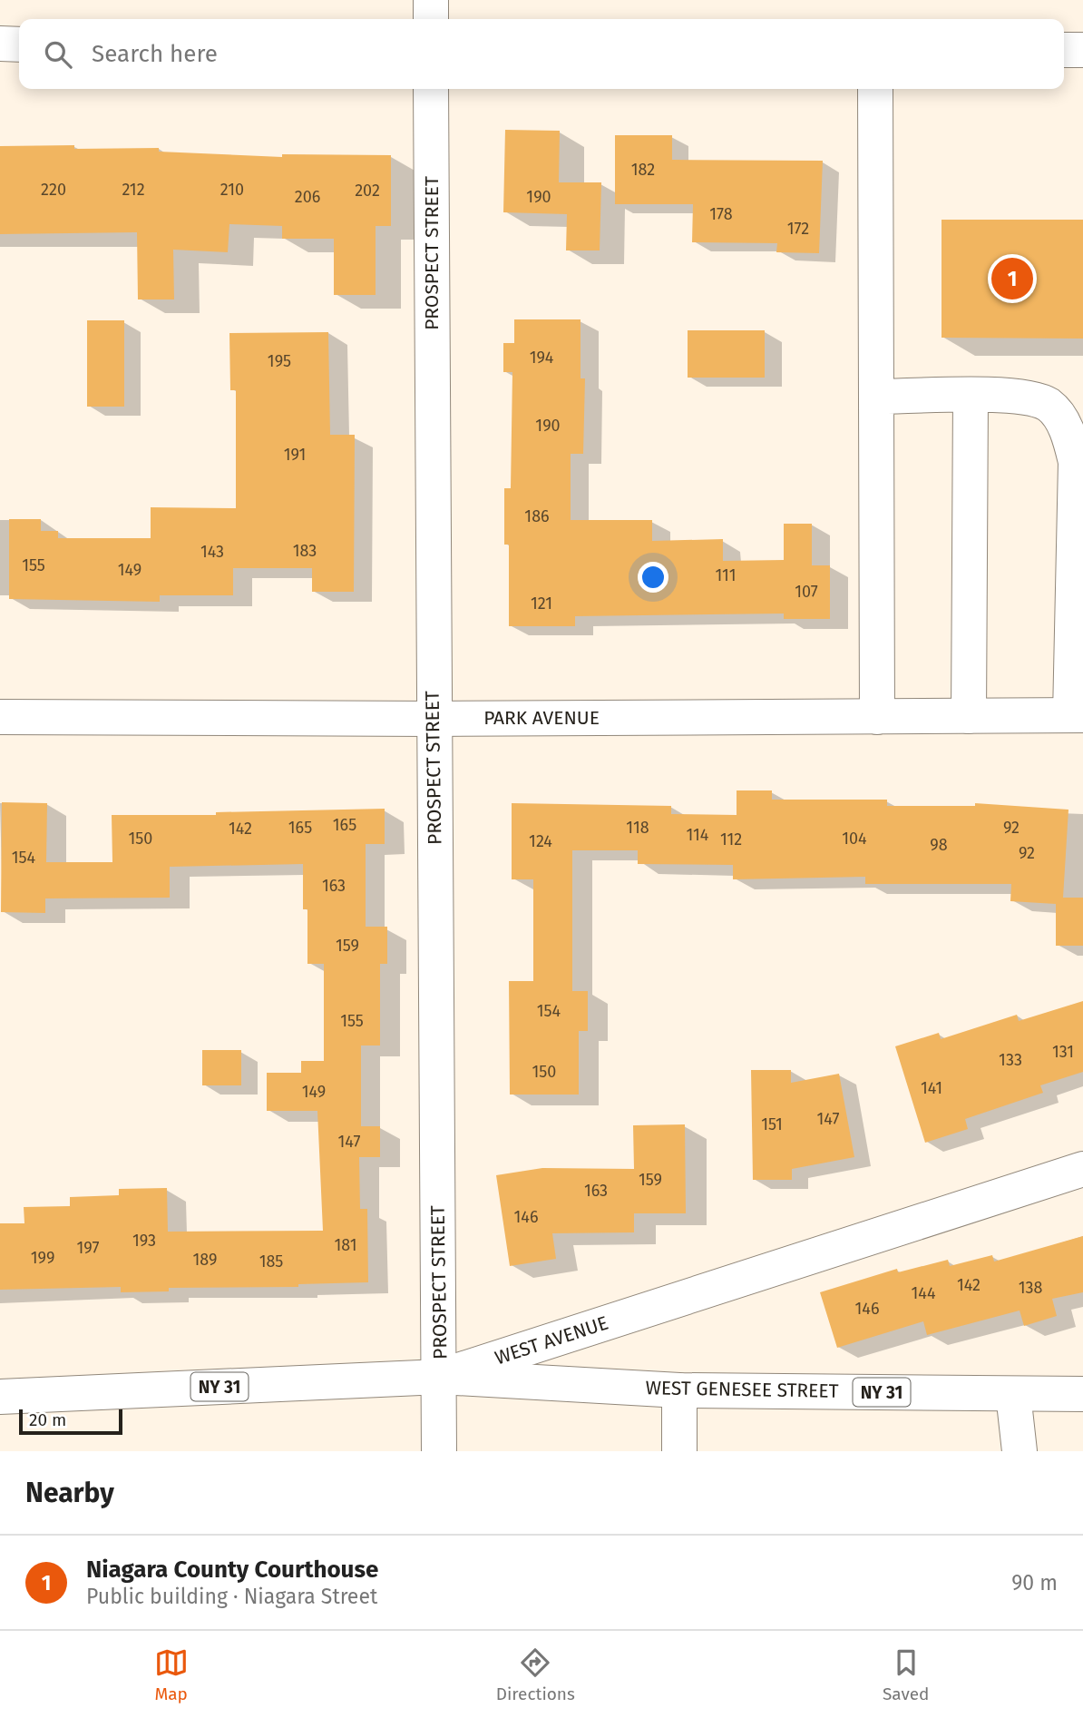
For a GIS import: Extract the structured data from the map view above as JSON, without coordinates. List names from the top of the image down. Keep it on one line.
{"streets":{"main road":["PROSPECT STREET","PARK AVENUE","WEST AVENUE","NY 31","WEST GENESEE STREET"]},"crossings":[["PROSPECT STREET","PARK AVENUE"],["PROSPECT STREET","WEST AVENUE"],["PROSPECT STREET","WEST GENESEE STREET"],["WEST AVENUE","WEST GENESEE STREET"]],"house_numbers":["182","220","212","210","202","206","190","178","172","194","195","190","191","186","183","143","155","149","111","107","121","165","165","118","92","142","114","150","104","112","124","98","92","154","163","159","154","155","131","133","150","141","149","147","151","147","159","163","146","193","181","197","199","189","185","142","138","144","146"],"scale_bar":"20 m","page":{"search":"Search here","pins":"1","scale":"20 m","heading":"Nearby","list":[{"mark":"1","name":"Niagara County Courthouse","note":"Public building · Niagara Street","value":"90 m"}],"nav":["Map","Directions","Saved"]}}
